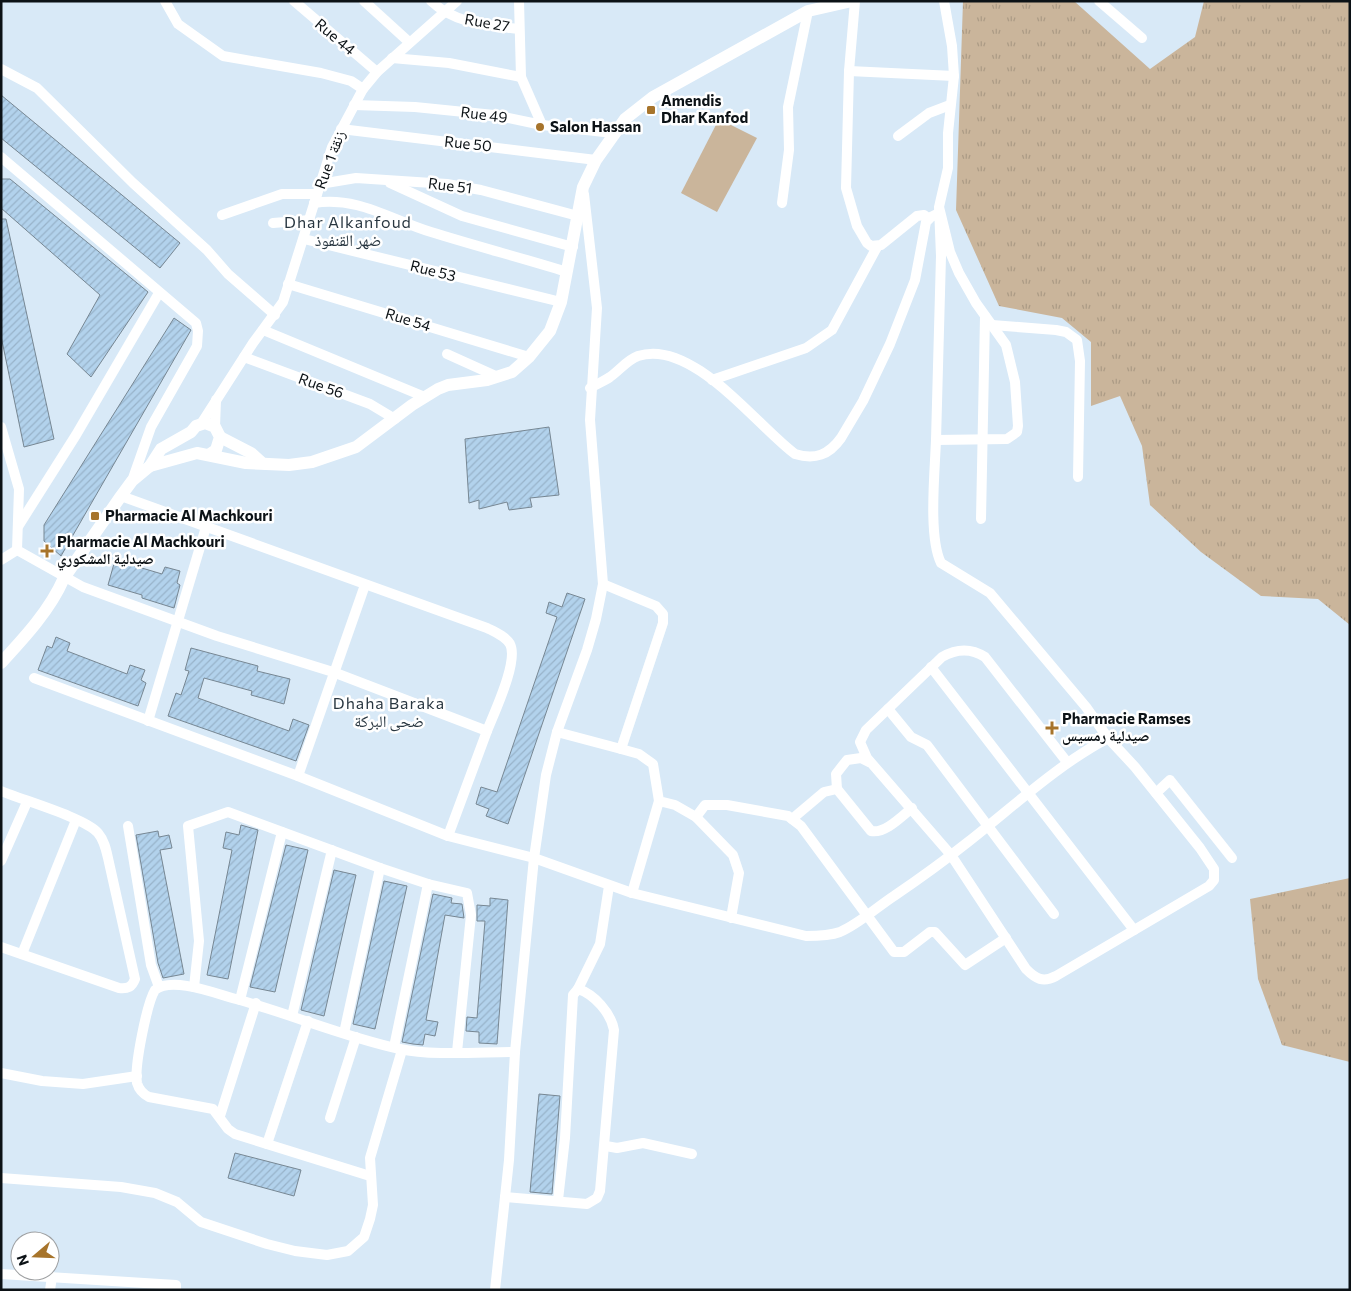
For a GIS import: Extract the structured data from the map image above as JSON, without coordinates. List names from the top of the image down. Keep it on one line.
{"streets":{"street":["Rue 27","Rue 44","Rue 49","Rue 50","Rue 1 زنقة","Rue 51","Rue 53","Rue 54","Rue 56"]},"crossings":[["Rue 27","Rue 1 زنقة"],["Rue 44","Rue 1 زنقة"],["Rue 49","Rue 1 زنقة"],["Rue 50","Rue 1 زنقة"],["Rue 1 زنقة","Rue 51"],["Rue 1 زنقة","Rue 53"],["Rue 1 زنقة","Rue 54"],["Rue 1 زنقة","Rue 56"]],"districts":["Dhar Alkanfoud ضهر القنفوذ","Dhaha Baraka ضحى البركة"],"places":{"transit":["Amendis Dhar Kanfod","Pharmacie Al Machkouri"],"other":["Salon Hassan"],"health":["Pharmacie Al Machkouri صيدلية المشكوري","Pharmacie Ramses صيدلية رمسيس"]},"north":"left"}
